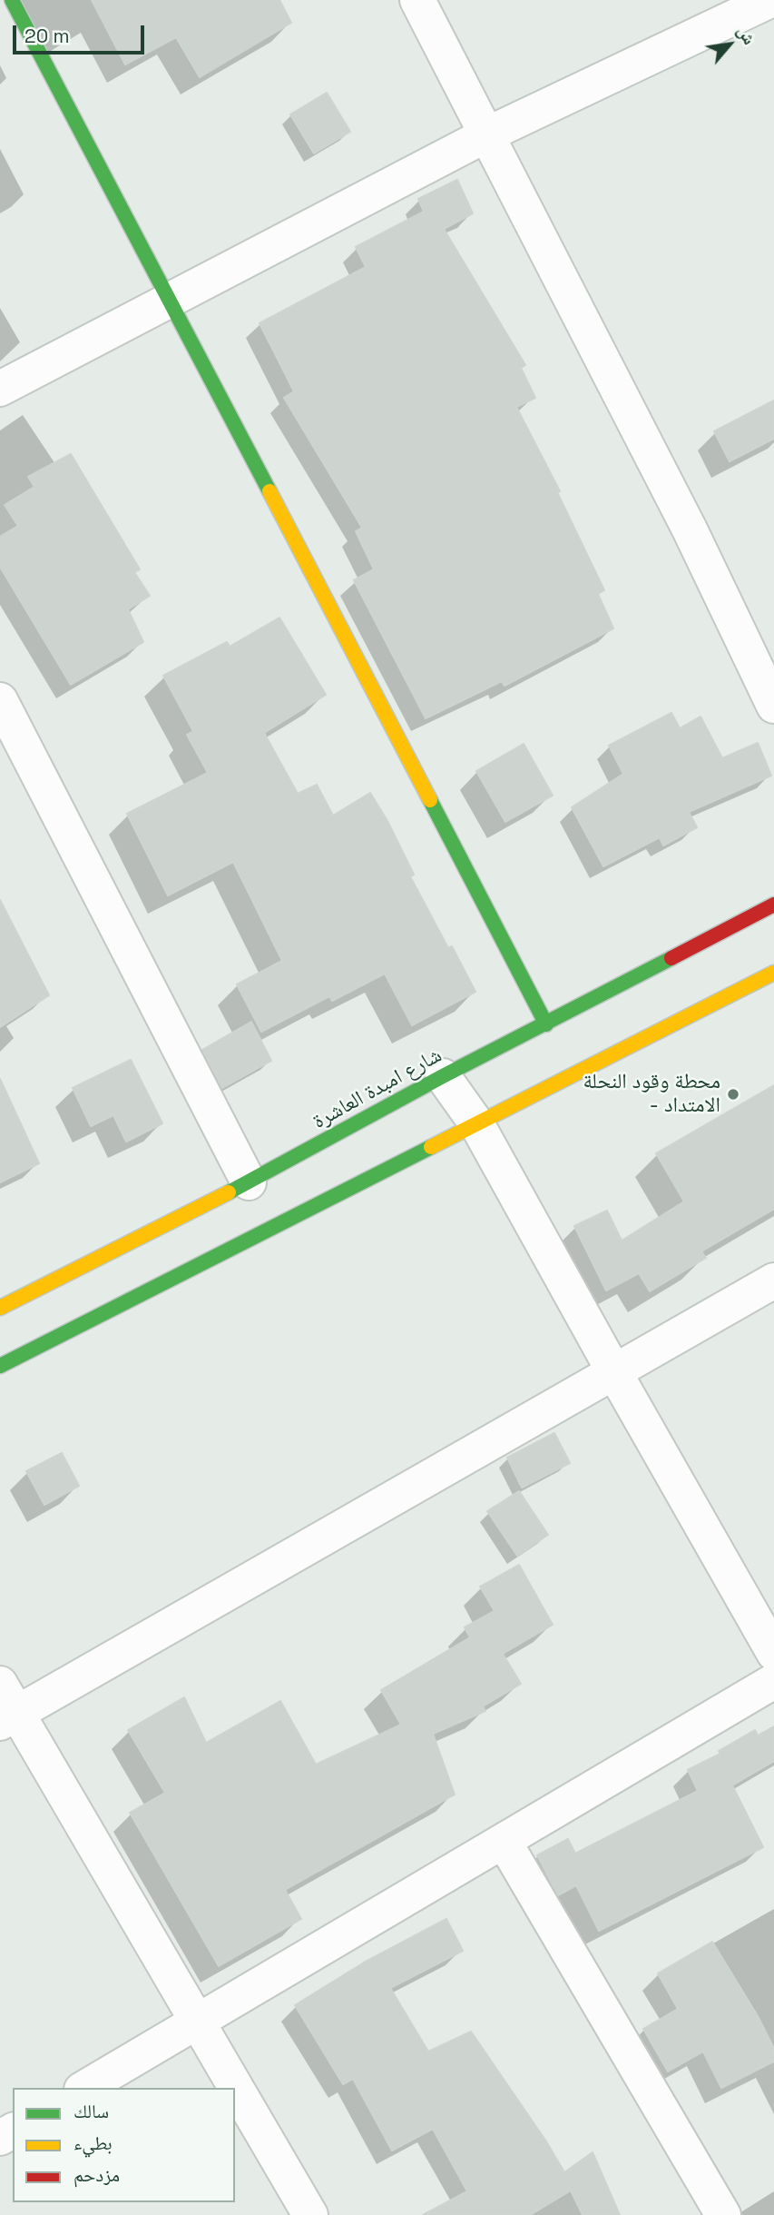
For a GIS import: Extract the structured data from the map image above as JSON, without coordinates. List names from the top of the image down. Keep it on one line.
{"streets":{"main road":["شارع امبدة العاشرة"]},"places":["محطة وقود النحلة - الامتداد"],"legend":["سالك","بطيء","مزدحم"],"scale_bar":"20 m","north":"top right"}
